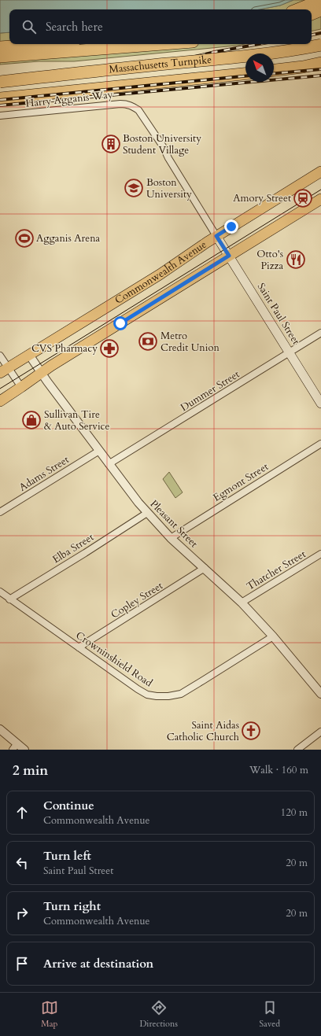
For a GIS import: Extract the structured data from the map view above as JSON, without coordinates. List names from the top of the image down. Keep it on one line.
{"streets":{"highway":["Massachusetts Turnpike"],"main road":["Commonwealth Avenue","Saint Paul Street"],"street":["Harry Agganis Way","Dummer Street","Adams Street","Egmont Street","Pleasant Street","Elba Street","Thatcher Street","Copley Street","Crowninshield Road"]},"crossings":[["Harry Agganis Way","Commonwealth Avenue"],["Harry Agganis Way","Saint Paul Street"],["Commonwealth Avenue","Saint Paul Street"],["Commonwealth Avenue","Pleasant Street"],["Saint Paul Street","Dummer Street"],["Dummer Street","Pleasant Street"],["Adams Street","Pleasant Street"],["Egmont Street","Pleasant Street"],["Pleasant Street","Elba Street"],["Pleasant Street","Thatcher Street"],["Pleasant Street","Copley Street"],["Pleasant Street","Crowninshield Road"],["Elba Street","Crowninshield Road"],["Copley Street","Crowninshield Road"]],"places":{"building":["Boston University Student Village"],"school or university":["Boston University"],"station":["Amory Street"],"sports":["Agganis Arena"],"restaurant":["Otto's Pizza"],"bank":["Metro Credit Union"],"pharmacy":["CVS Pharmacy"],"shop":["Sullivan Tire & Auto Service"],"church":["Saint Aidas Catholic Church"]},"north":"top left","page":{"search":"Search here","heading":["2 min","Walk · 160 m"],"list":[["Continue","Commonwealth Avenue","120 m"],["Turn left","Saint Paul Street","20 m"],["Turn right","Commonwealth Avenue","20 m"],"Arrive at destination"],"nav":["Map","Directions","Saved"]}}
